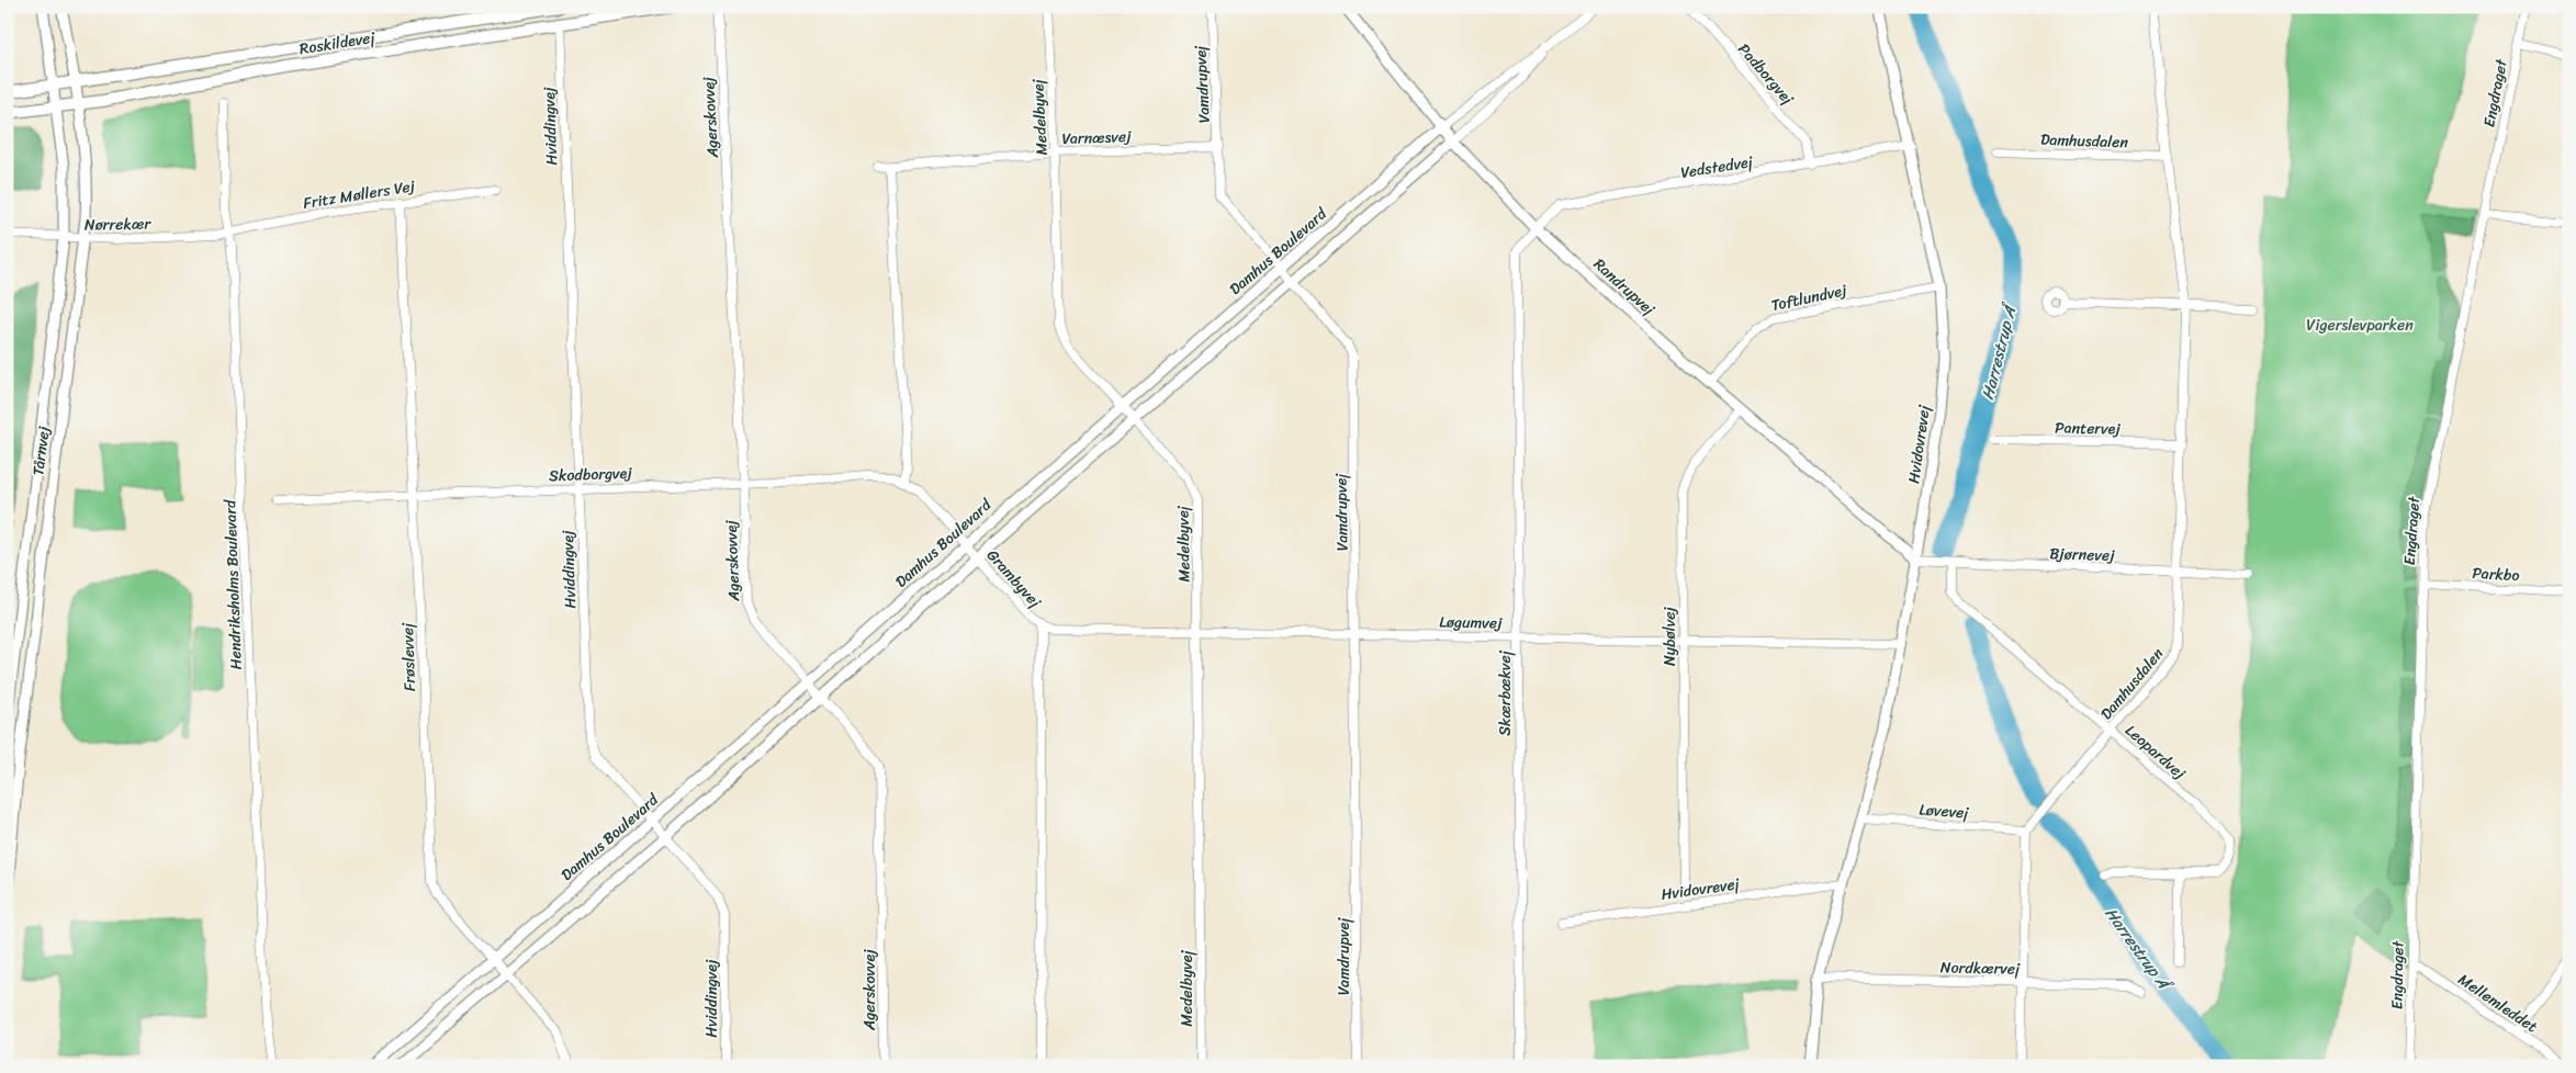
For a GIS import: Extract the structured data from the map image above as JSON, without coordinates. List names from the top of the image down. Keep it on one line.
{"streets":{"main road":["Roskildevej"],"street":["Padborgvej","Vamdrupvej","Engdraget","Agerskovvej","Medelbyvej","Hviddingvej","Varnæsvej","Damhusdalen","Vedstedvej","Fritz Møllers Vej","Nørrekær","Damhus Boulevard","Randrupvej","Toftlundvej","Pantervej","Hvidovrevej","Tårnvej","Skodborgvej","Bjørnevej","Parkbo","Grambyvej","Hendriksholms Boulevard","Løgumvej","Nybølvej","Frøslevvej","Skærbækvej","Leopardvej","Løvevej","Nordkærvej","Mellemleddet"]},"crossings":[["Roskildevej","Hviddingvej"],["Roskildevej","Tårnvej"],["Padborgvej","Vedstedvej"],["Vamdrupvej","Varnæsvej"],["Vamdrupvej","Damhus Boulevard"],["Vamdrupvej","Løgumvej"],["Engdraget","Parkbo"],["Engdraget","Mellemleddet"],["Agerskovvej","Damhus Boulevard"],["Agerskovvej","Skodborgvej"],["Medelbyvej","Varnæsvej"],["Medelbyvej","Damhus Boulevard"],["Medelbyvej","Løgumvej"],["Hviddingvej","Damhus Boulevard"],["Hviddingvej","Skodborgvej"],["Damhusdalen","Pantervej"],["Damhusdalen","Bjørnevej"],["Damhusdalen","Leopardvej"],["Damhusdalen","Løvevej"],["Vedstedvej","Randrupvej"],["Vedstedvej","Hvidovrevej"],["Vedstedvej","Skærbækvej"],["Fritz Møllers Vej","Nørrekær"],["Fritz Møllers Vej","Hendriksholms Boulevard"],["Fritz Møllers Vej","Frøslevvej"],["Nørrekær","Tårnvej"],["Nørrekær","Hendriksholms Boulevard"],["Damhus Boulevard","Randrupvej"],["Damhus Boulevard","Grambyvej"],["Damhus Boulevard","Frøslevvej"],["Randrupvej","Toftlundvej"],["Randrupvej","Hvidovrevej"],["Randrupvej","Bjørnevej"],["Randrupvej","Nybølvej"],["Randrupvej","Skærbækvej"],["Toftlundvej","Hvidovrevej"],["Hvidovrevej","Bjørnevej"],["Hvidovrevej","Løgumvej"],["Hvidovrevej","Løvevej"],["Hvidovrevej","Nordkærvej"],["Skodborgvej","Grambyvej"],["Skodborgvej","Frøslevvej"],["Bjørnevej","Leopardvej"],["Grambyvej","Løgumvej"],["Løgumvej","Nybølvej"],["Løgumvej","Skærbækvej"]],"water":["Harrestrup Å"],"parks":["Vigerslevparken"]}
